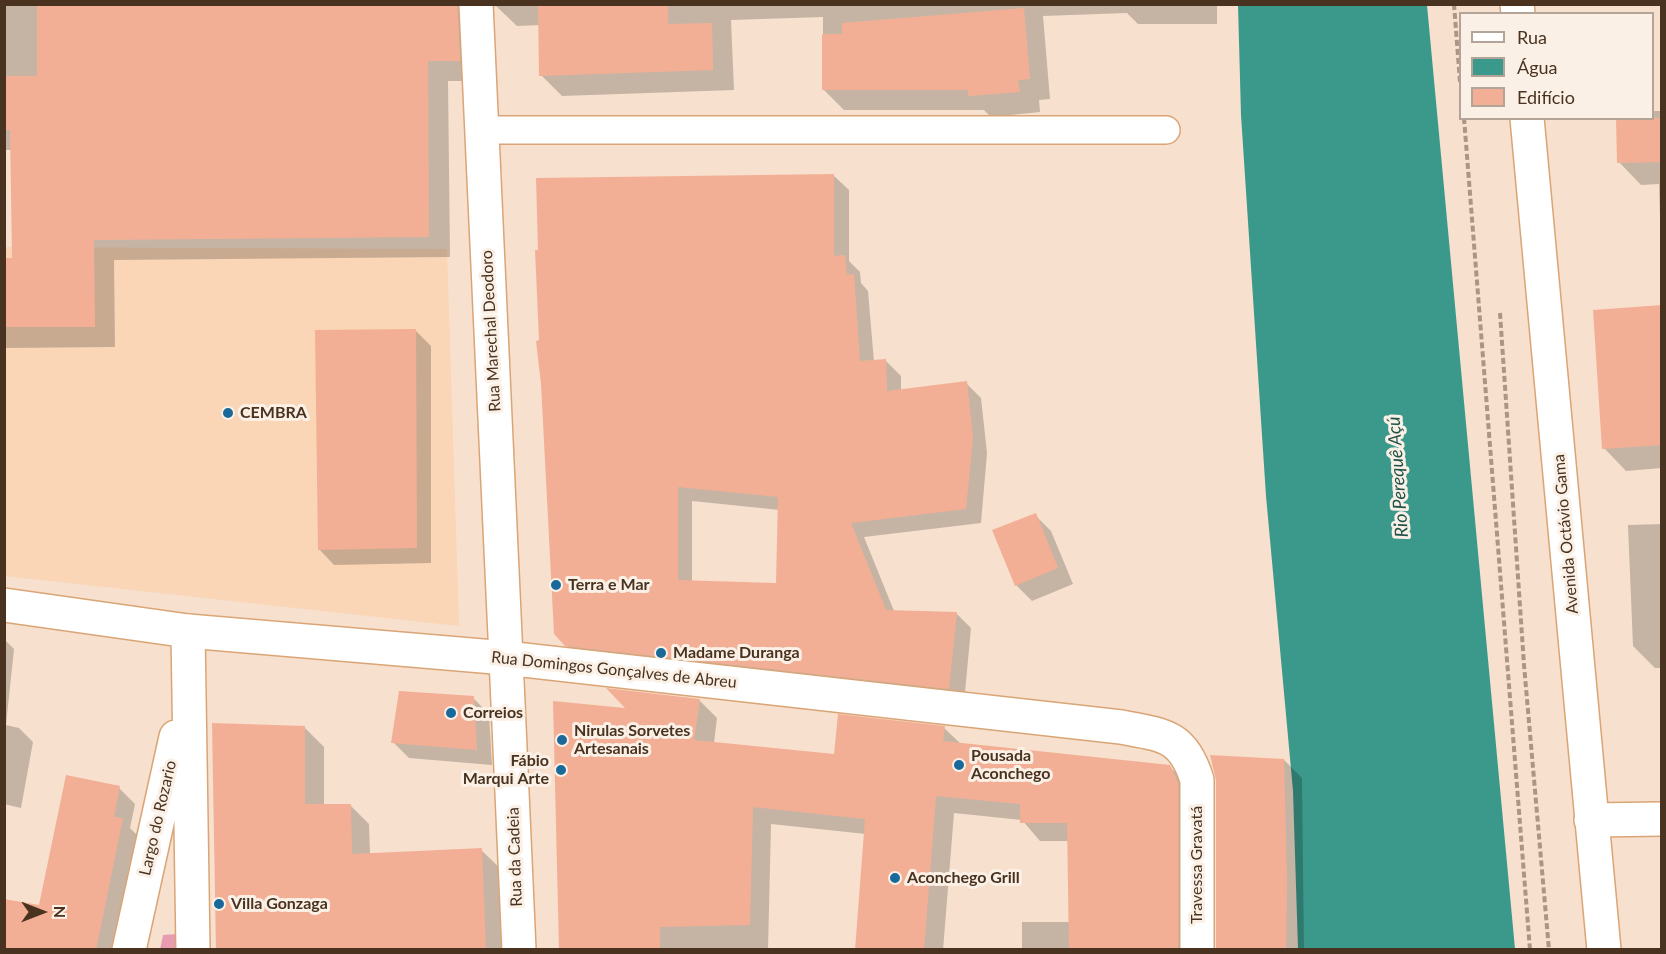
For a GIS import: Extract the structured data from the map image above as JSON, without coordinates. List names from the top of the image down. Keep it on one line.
{"streets":{"street":["Rua Marechal Deodoro","Avenida Octávio Gama","Rua Domingos Gonçalves de Abreu","Largo do Rozario","Rua da Cadeia","Travessa Gravatá"]},"crossings":[["Rua Marechal Deodoro","Rua Domingos Gonçalves de Abreu"],["Rua Marechal Deodoro","Rua da Cadeia"],["Rua Domingos Gonçalves de Abreu","Largo do Rozario"],["Rua Domingos Gonçalves de Abreu","Rua da Cadeia"],["Rua Domingos Gonçalves de Abreu","Travessa Gravatá"]],"water":["Rio Perequê Açú"],"places":["CEMBRA","Terra e Mar","Madame Duranga","Correios","Nirulas Sorvetes Artesanais","Pousada Aconchego","Fábio Marqui Arte","Aconchego Grill","Villa Gonzaga"],"legend":["Rua","Água","Edifício"],"north":"right"}
